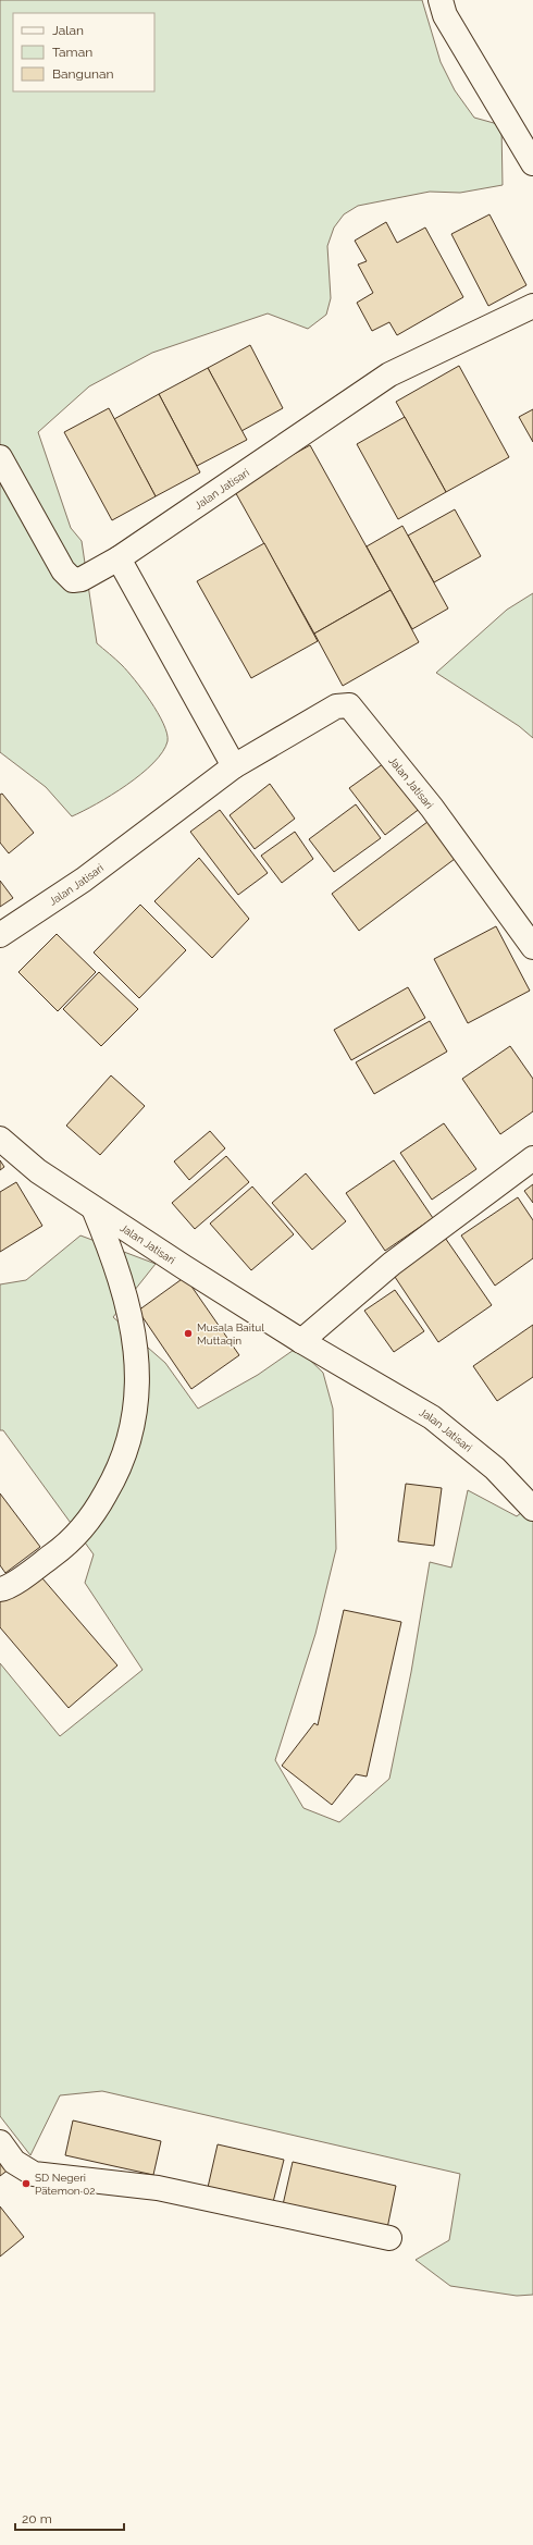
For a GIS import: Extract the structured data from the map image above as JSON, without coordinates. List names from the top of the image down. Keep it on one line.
{"streets":{"street":["Jalan Jatisari"]},"places":["Musala Baitul Muttaqin","SD Negeri Patemon 02"],"legend":["Jalan","Taman","Bangunan"],"scale_bar":"20 m"}
